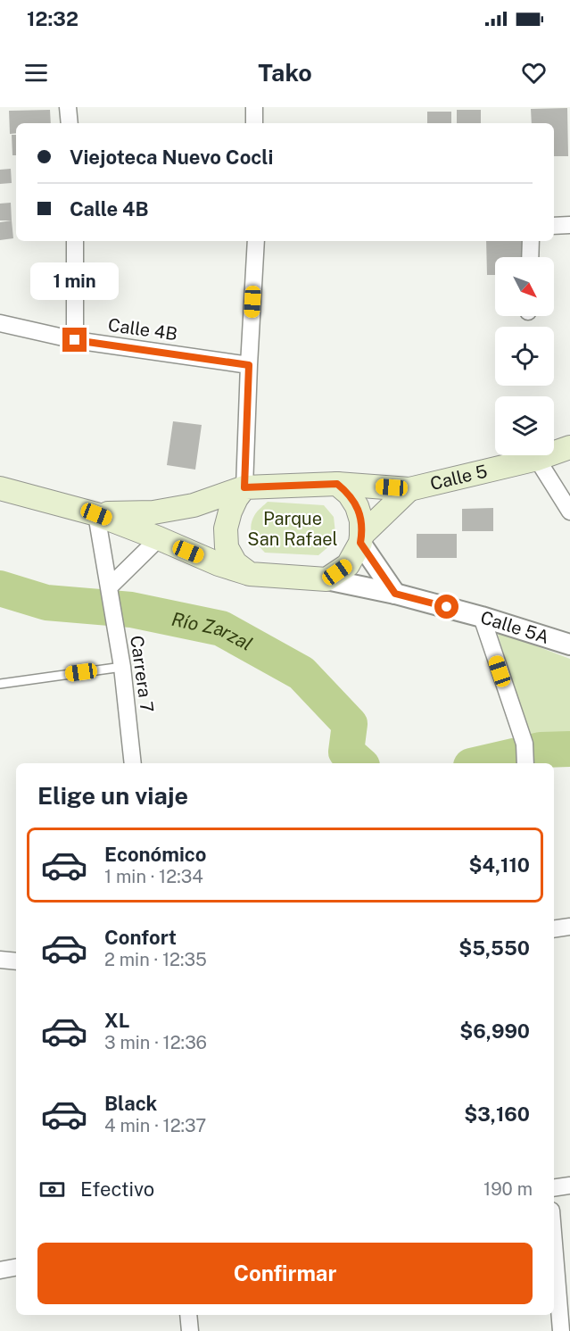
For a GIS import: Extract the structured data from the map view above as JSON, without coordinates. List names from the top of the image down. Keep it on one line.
{"streets":{"main road":["Calle 5"],"street":["Calle 4B","Calle 5A","Carrera 7"]},"crossings":[["Calle 5","Calle 5A"]],"water":["Río Zarzal"],"parks":["Parque San Rafael"],"north":"bottom right","page":{"status":"12:32","header":"Tako","banner":["Viejoteca Nuevo Cocli","Calle 4B"],"bubble":"1 min","heading":"Elige un viaje","list":[{"name":"Económico","note":"1 min · 12:34","value":"$4,110"},{"name":"Confort","note":"2 min · 12:35","value":"$5,550"},{"name":"XL","note":"3 min · 12:36","value":"$6,990"},{"name":"Black","note":"4 min · 12:37","value":"$3,160"}],"pay":["Efectivo","190 m"],"buttons":"Confirmar"}}
